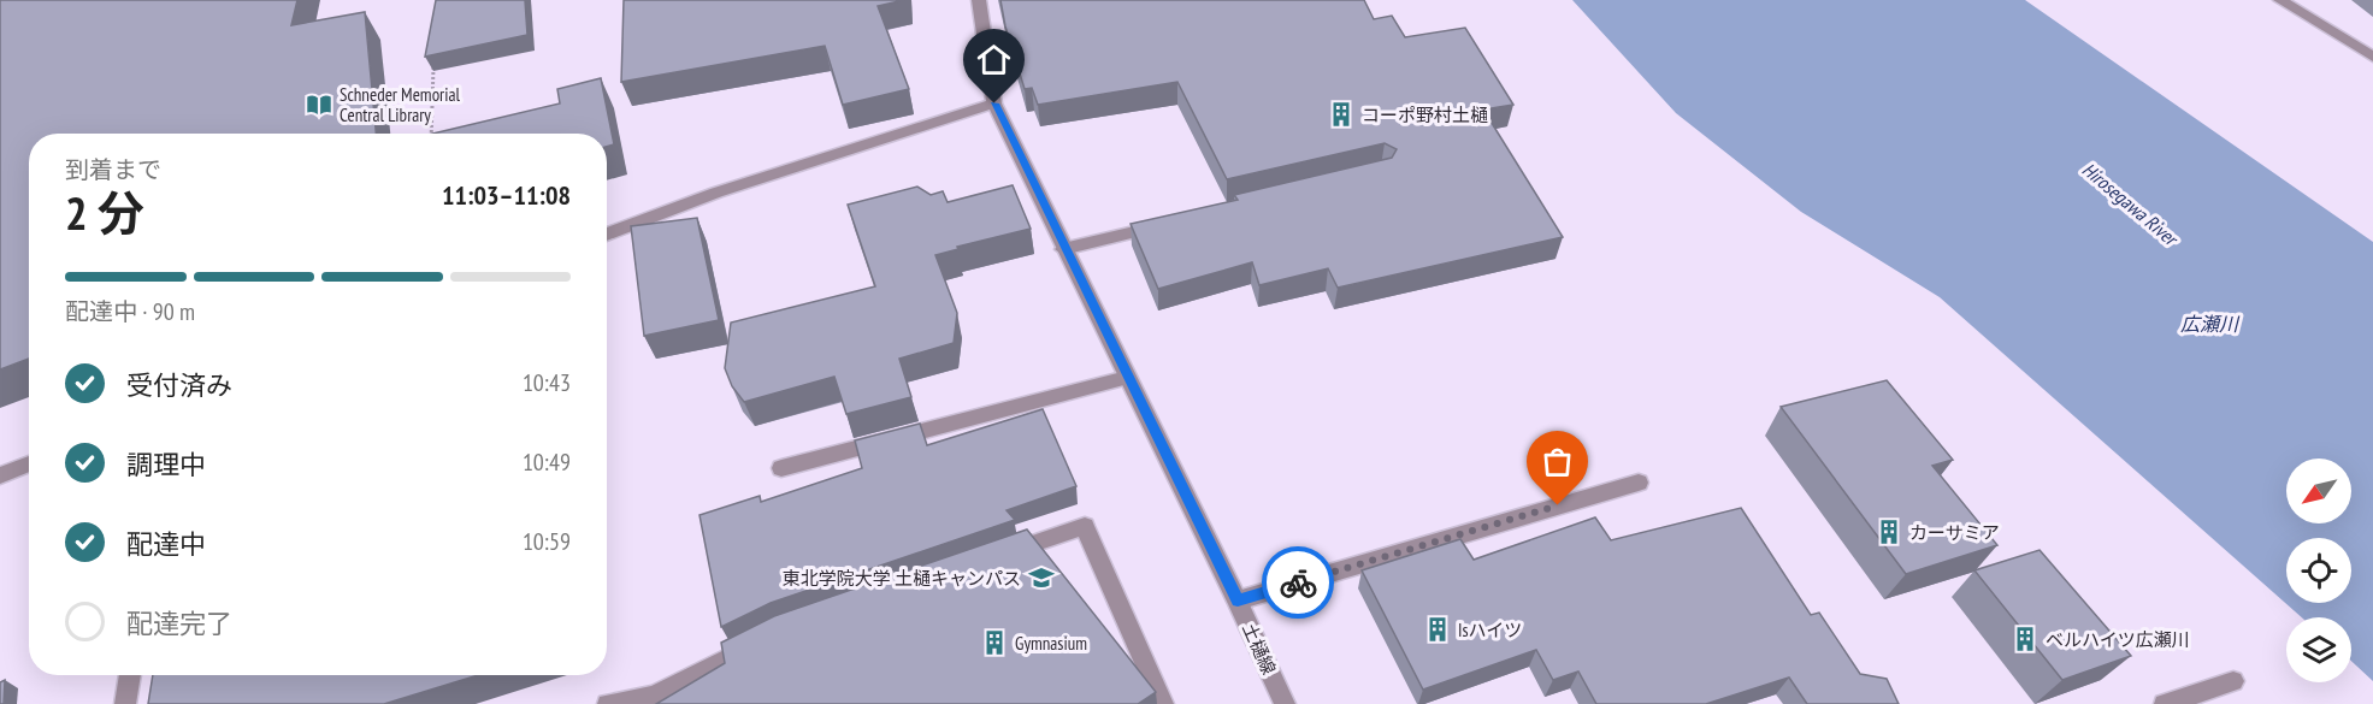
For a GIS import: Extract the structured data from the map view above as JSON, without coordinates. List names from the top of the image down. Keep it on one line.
{"streets":{"street":["土樋線"]},"water":["Hirosegawa River","広瀬川"],"places":{"library":["Schneder Memorial Central Library"],"building":["コーポ野村土樋","カーサミア","Isハイツ","ベルハイツ広瀬川","Gymnasium"],"school or university":["東北学院大学 土樋キャンパス"]},"north":"bottom left","page":{"heading":["2 分","到着まで","11:03–11:08"],"bar":"配達中 · 90 m","list":[["受付済み","10:43"],["調理中","10:49"],["配達中","10:59"],"配達完了"]}}
